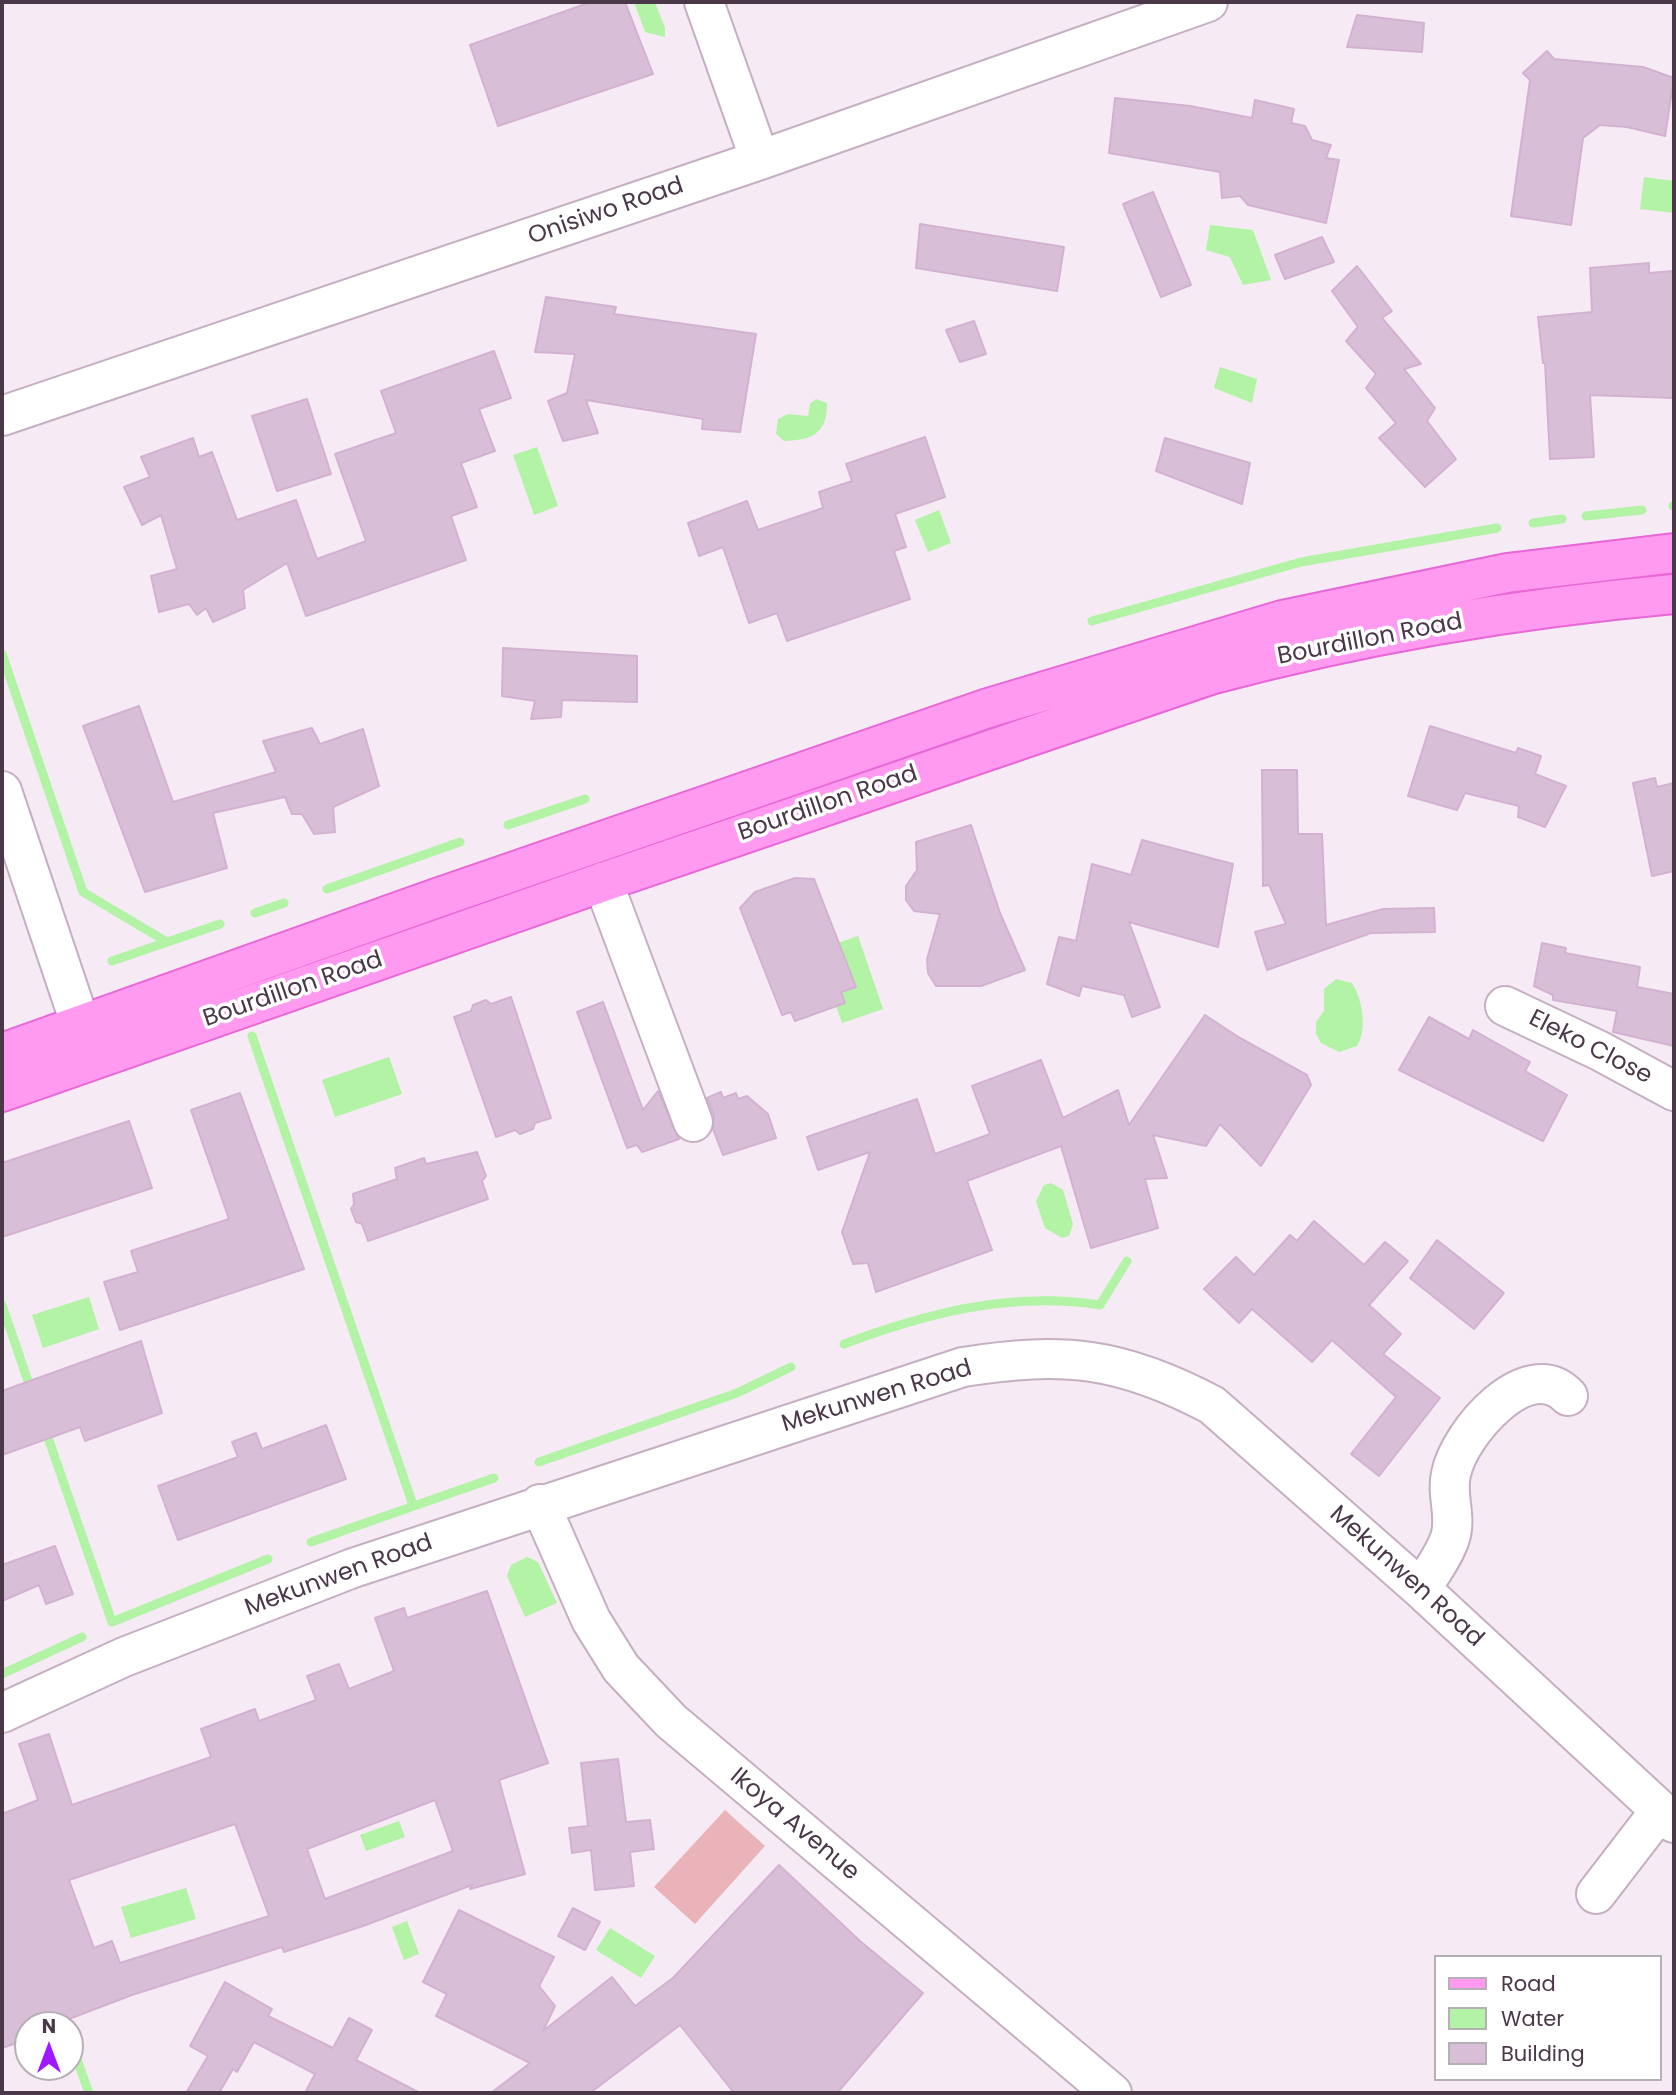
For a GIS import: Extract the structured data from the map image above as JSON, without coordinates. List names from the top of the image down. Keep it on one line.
{"streets":{"main road":["Bourdillon Road"],"street":["Onisiwo Road","Eleko Close","Mekunwen Road","Ikoya Avenue"]},"crossings":[["Mekunwen Road","Ikoya Avenue"]],"legend":["Road","Water","Building"],"north":"top"}
